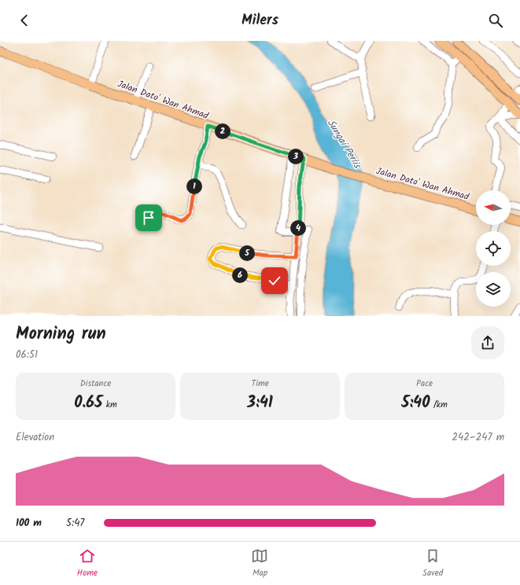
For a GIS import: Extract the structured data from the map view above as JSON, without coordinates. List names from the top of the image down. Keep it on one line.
{"streets":{"main road":["Jalan Dato' Wan Ahmad"]},"water":["Sungai Perlis"],"north":"left","page":{"header":"Milers","pins":["2","3","1","4","5","6"],"heading":["Morning run","06:51"],"stats":[["Distance","0.65 km"],["Time","3:41"],["Pace","5:40 /km"]],"chart":["Elevation","242–247 m"],"list":[{"name":"100 m","note":"5:47"}],"tabs":["Home","Map","Saved"]}}
